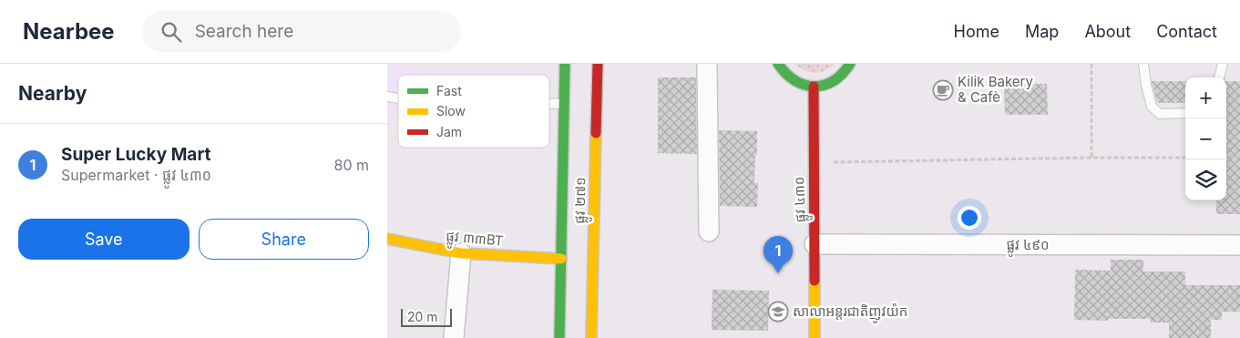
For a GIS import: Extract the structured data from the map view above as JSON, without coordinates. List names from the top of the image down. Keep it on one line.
{"streets":{"main road":["ផ្លូវ ៤៣០","ផ្លូវ ២៧១","ផ្លូវ ៣៣BT"],"street":["ផ្លូវ ៤៩០"]},"crossings":[["ផ្លូវ ៤៣០","ផ្លូវ ៤៩០"],["ផ្លូវ ២៧១","ផ្លូវ ៣៣BT"]],"places":{"cafe":["Kilik Bakery & Cafè"],"school or university":["សាលាអន្តរជាតិញូវយ៉ក"]},"legend":["Fast","Slow","Jam"],"scale_bar":"20 m","page":{"header":"Nearbee","search":"Search here","nav":["Home","Map","About","Contact"],"heading":"Nearby","map_buttons":["+","−"],"list":[{"mark":"1","name":"Super Lucky Mart","note":"Supermarket · ផ្លូវ ៤៣០","value":"80 m"}],"buttons":["Save","Share"],"pins":"1","scale":"20 m"}}
